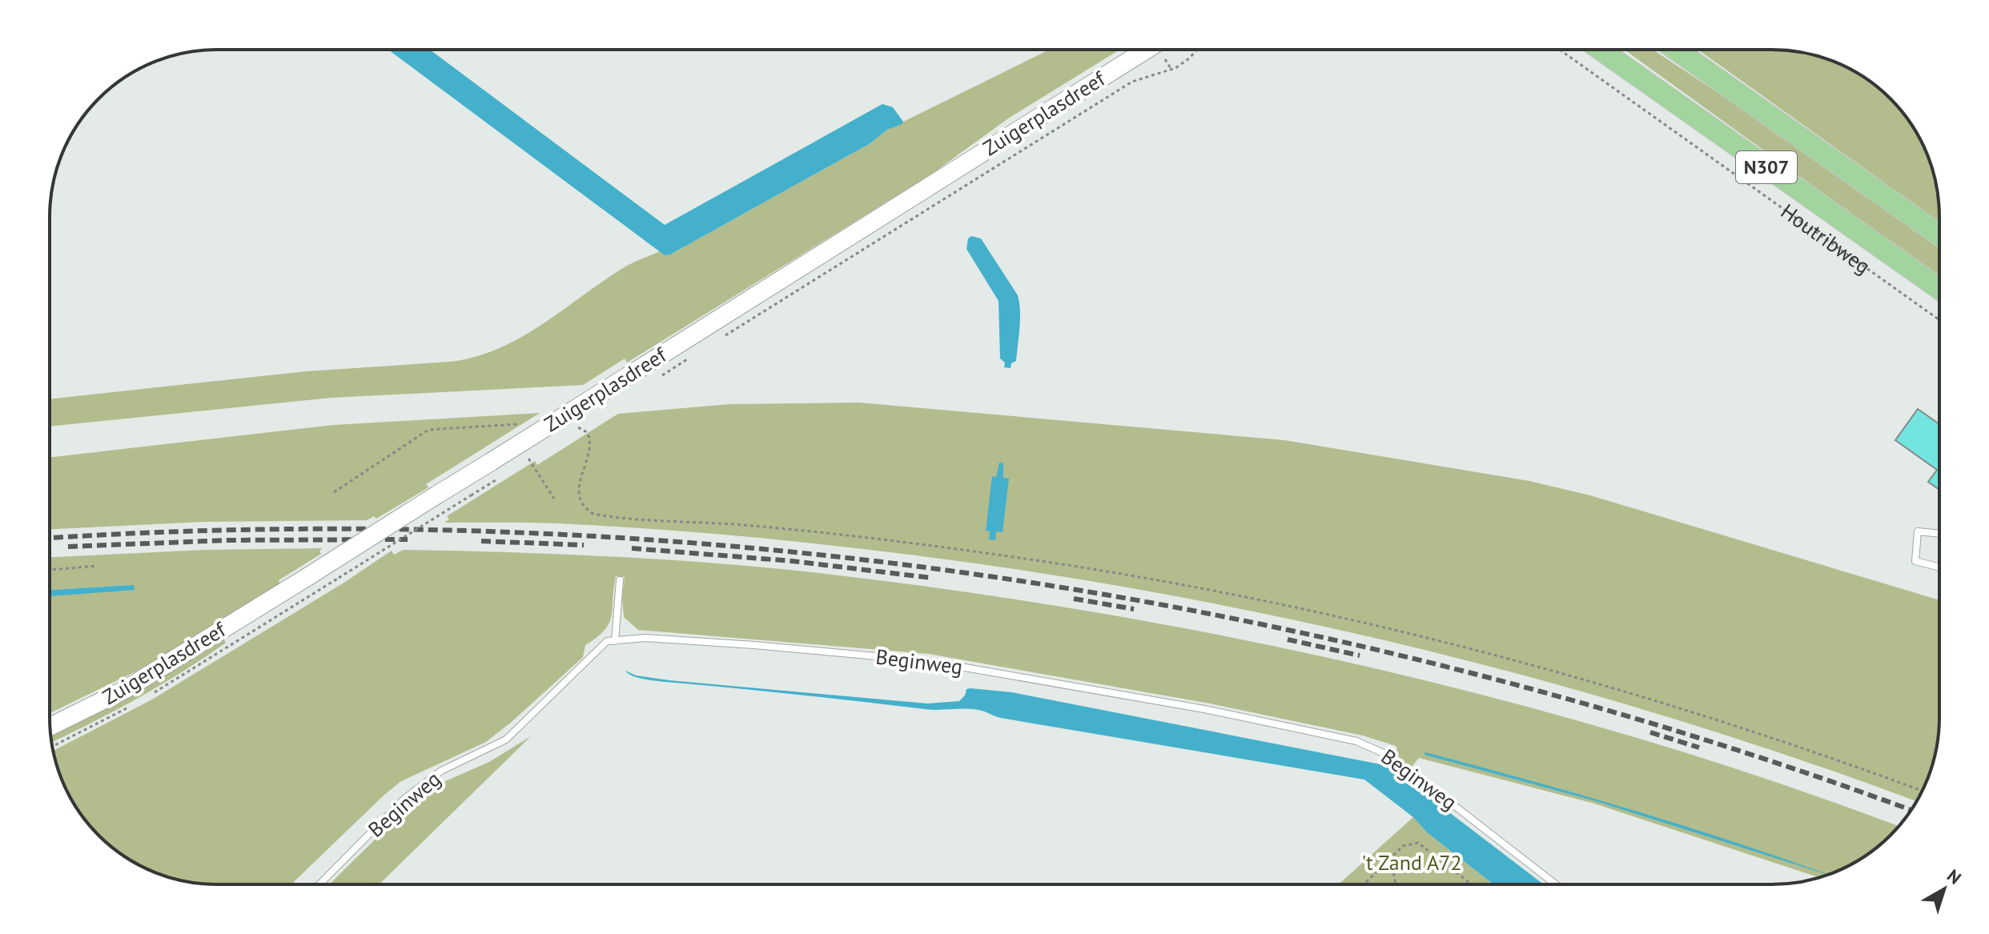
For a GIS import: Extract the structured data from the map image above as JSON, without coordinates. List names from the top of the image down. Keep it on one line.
{"streets":{"main road":["Zuigerplasdreef","N307","Houtribweg"],"lane":["Beginweg"]},"parks":["'t Zand A72"],"north":"top right"}
